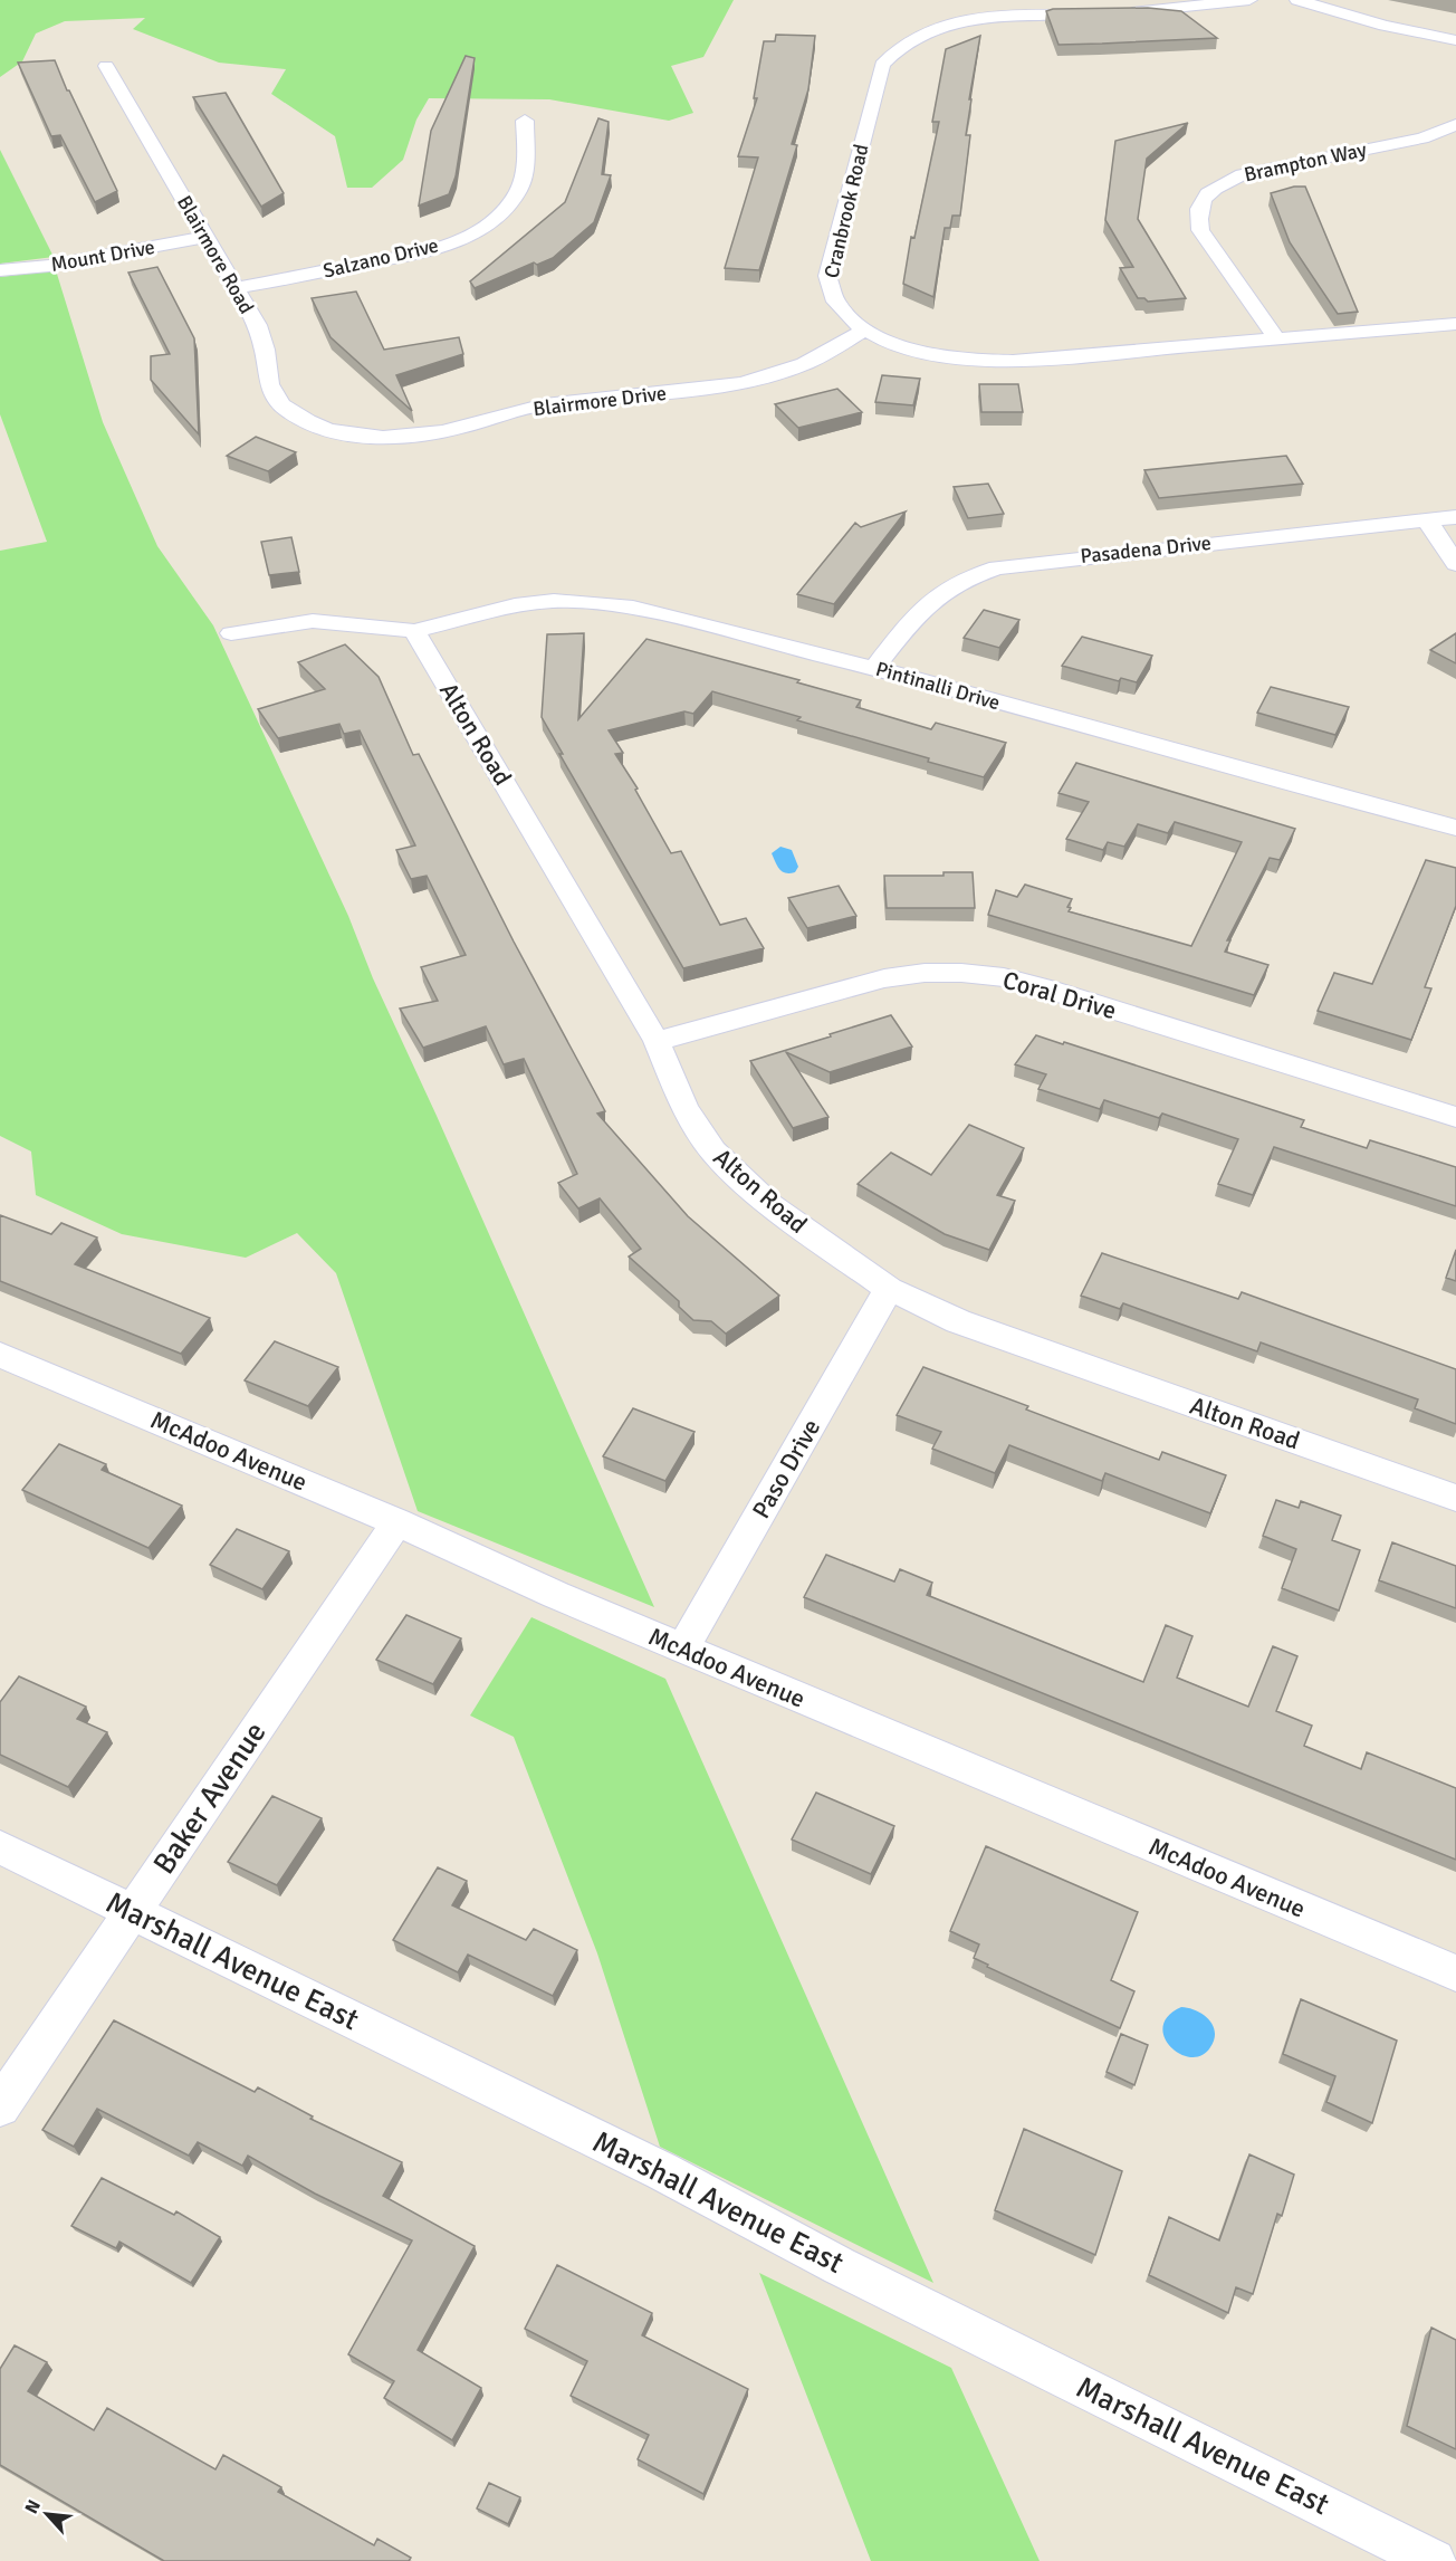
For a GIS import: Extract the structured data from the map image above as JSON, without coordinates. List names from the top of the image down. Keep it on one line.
{"streets":{"street":["Brampton Way","Cranbrook Road","Blairmore Road","Mount Drive","Salzano Drive","Blairmore Drive","Pasadena Drive","Pintinalli Drive","Alton Road","Coral Drive","McAdoo Avenue","Paso Drive","Baker Avenue","Marshall Avenue East"]},"crossings":[["Brampton Way","Cranbrook Road"],["Cranbrook Road","Blairmore Drive"],["Blairmore Road","Mount Drive"],["Blairmore Road","Salzano Drive"],["Blairmore Road","Blairmore Drive"],["Pasadena Drive","Pintinalli Drive"],["Pintinalli Drive","Alton Road"],["Alton Road","Coral Drive"],["Alton Road","Paso Drive"],["McAdoo Avenue","Paso Drive"],["McAdoo Avenue","Baker Avenue"],["Baker Avenue","Marshall Avenue East"]],"north":"top left"}
